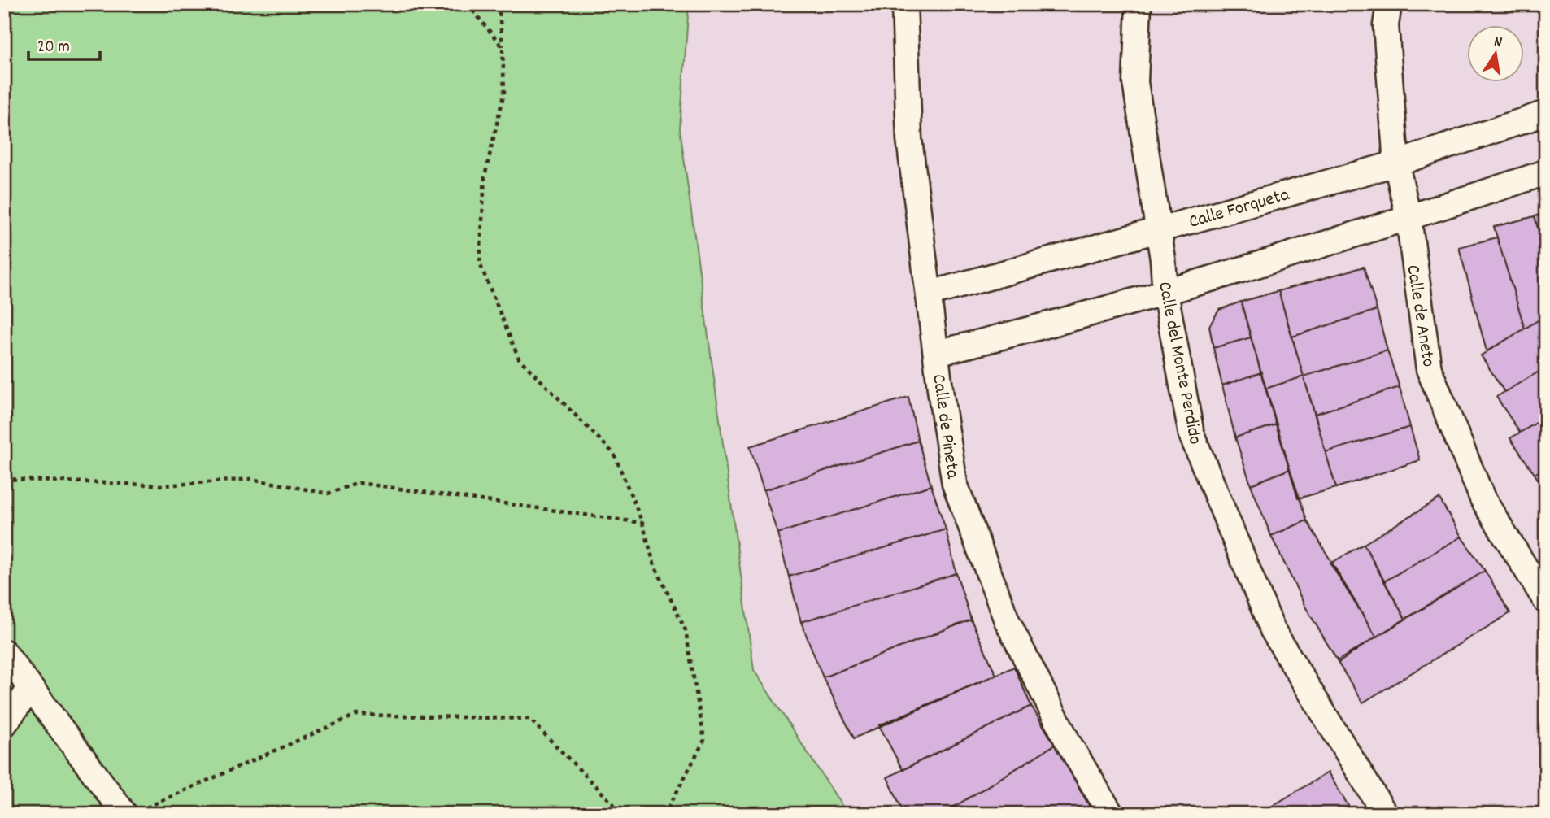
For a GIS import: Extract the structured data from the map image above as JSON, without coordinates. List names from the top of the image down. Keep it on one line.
{"streets":{"street":["Calle Forqueta","Calle de Aneto","Calle del Monte Perdido","Calle de Pineta"]},"crossings":[["Calle Forqueta","Calle de Aneto"],["Calle Forqueta","Calle del Monte Perdido"],["Calle Forqueta","Calle de Pineta"]],"scale_bar":"20 m","north":"top"}
